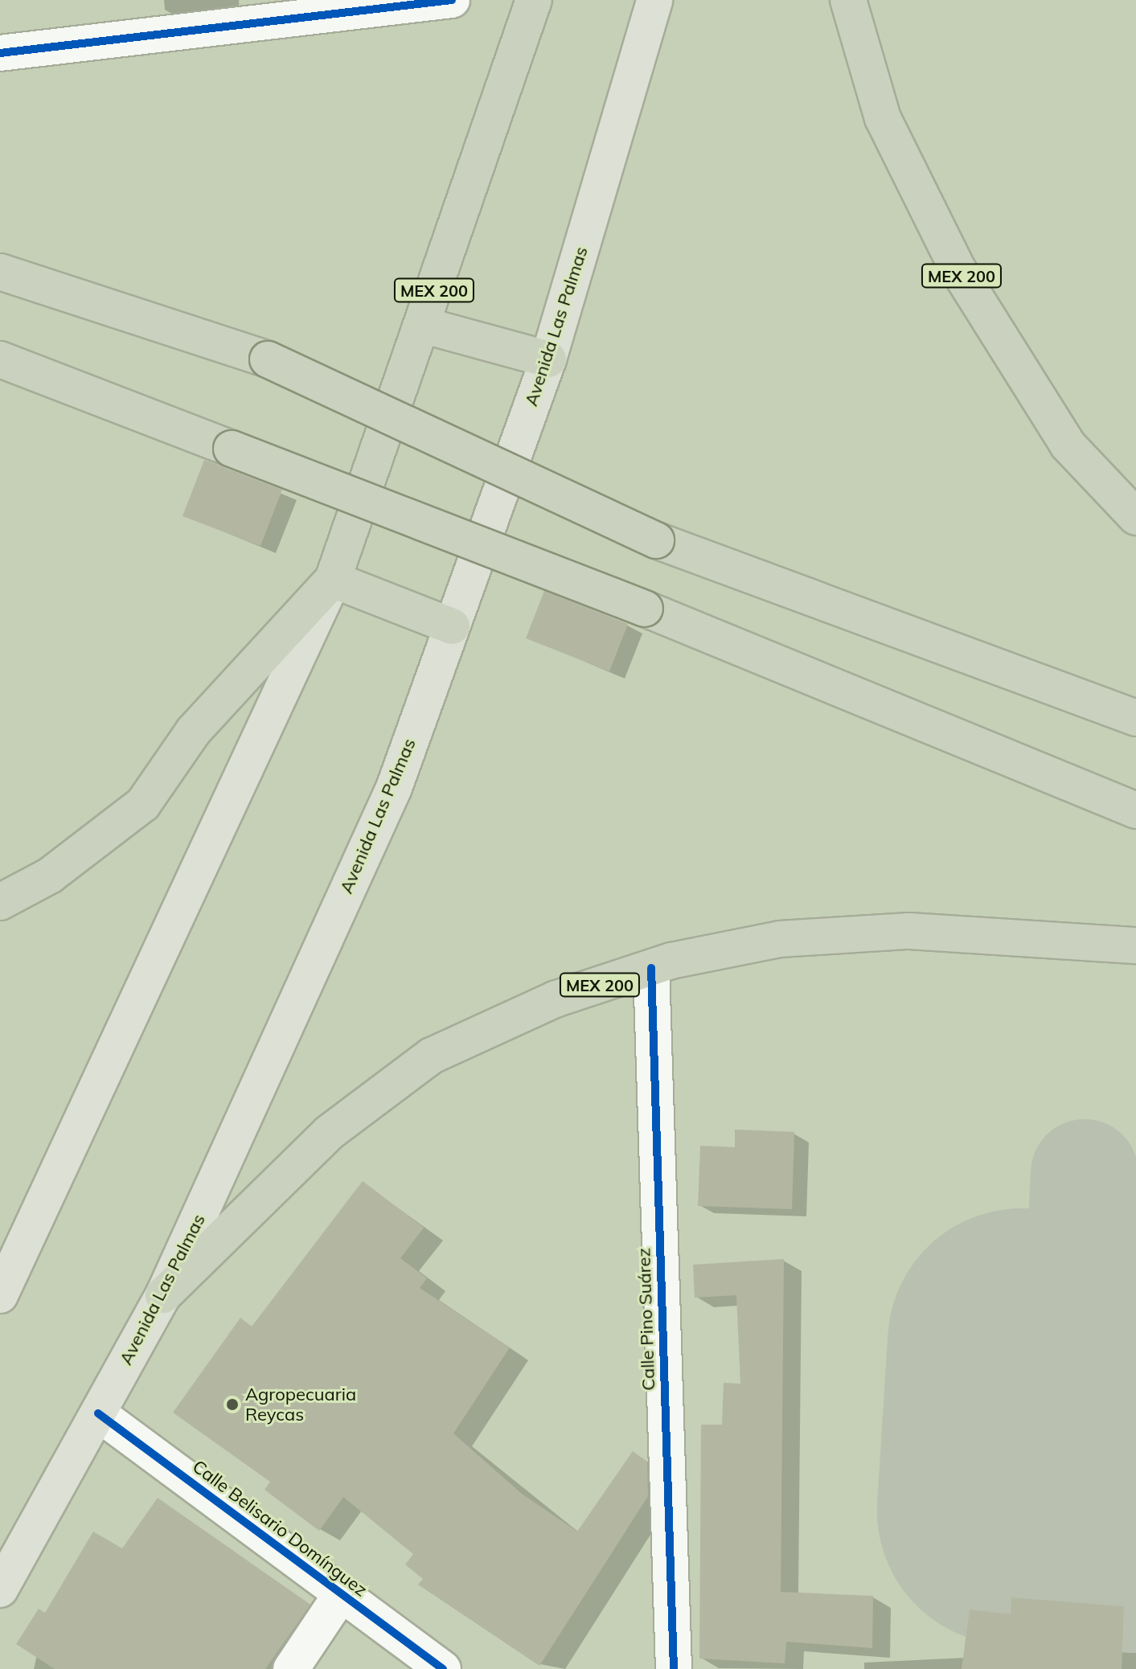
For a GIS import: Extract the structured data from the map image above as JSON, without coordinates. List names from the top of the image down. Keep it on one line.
{"streets":{"highway":["MEX 200"],"main road":["Avenida Las Palmas"],"street":["Calle Pino Suárez","Calle Belisario Domínguez"]},"crossings":[["MEX 200","Avenida Las Palmas"],["MEX 200","Calle Pino Suárez"],["Avenida Las Palmas","Calle Belisario Domínguez"]],"places":["Agropecuaria Reycas"]}
